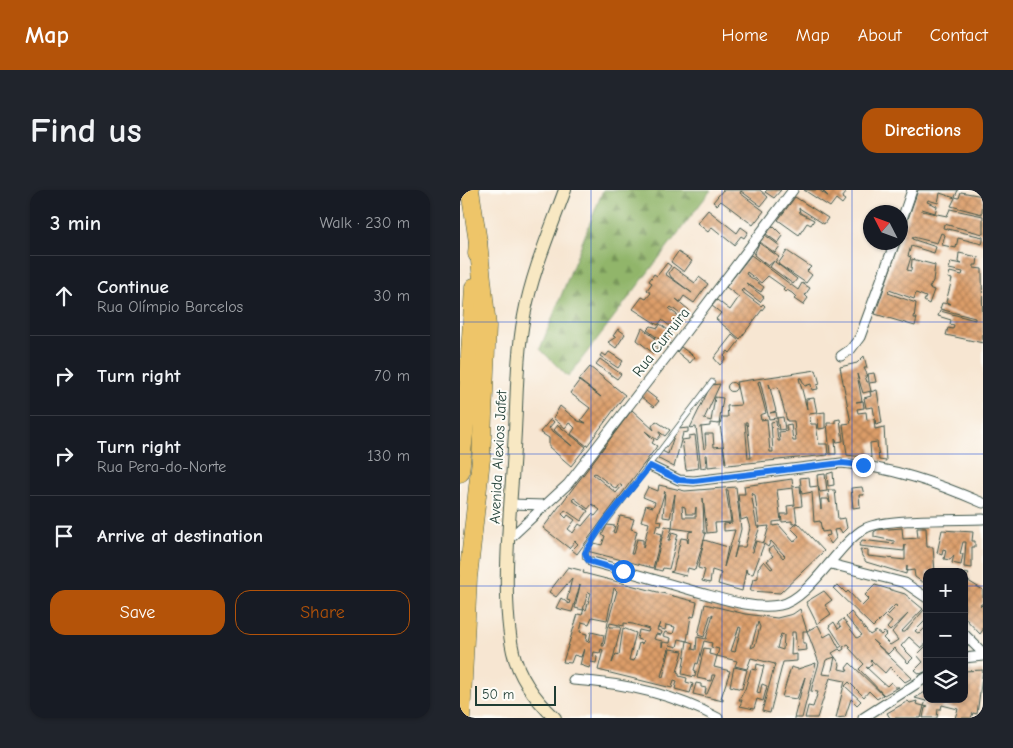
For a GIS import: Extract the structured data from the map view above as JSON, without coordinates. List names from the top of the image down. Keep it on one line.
{"streets":{"main road":["Avenida Alexios Jafet"],"street":["Rua Curruira"]},"crossings":[["Rua Curruira","Avenida Alexios Jafet"]],"scale_bar":"50 m","north":"top left","page":{"header":"Map","nav":["Home","Map","About","Contact"],"buttons":["Directions",["Save","Share"]],"title":"Find us","heading":["3 min","Walk · 230 m"],"list":[["Continue","Rua Olímpio Barcelos","30 m"],["Turn right","70 m"],["Turn right","Rua Pera-do-Norte","130 m"],"Arrive at destination"],"map_buttons":["+","−"],"scale":"50 m"}}
